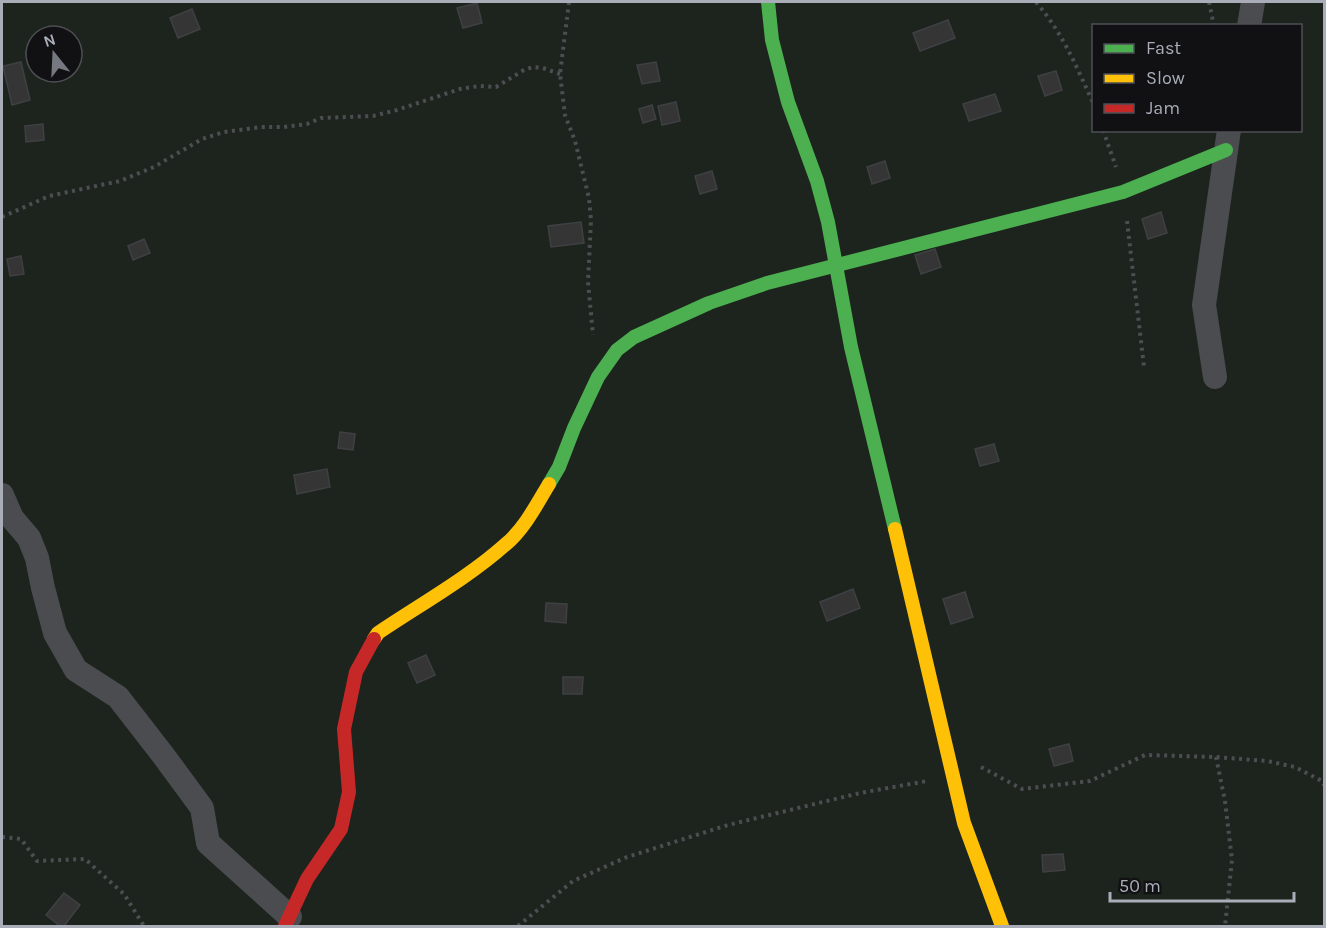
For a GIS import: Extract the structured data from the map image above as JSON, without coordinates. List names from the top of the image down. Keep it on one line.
{"legend":["Fast","Slow","Jam"],"scale_bar":"50 m","north":"top"}
